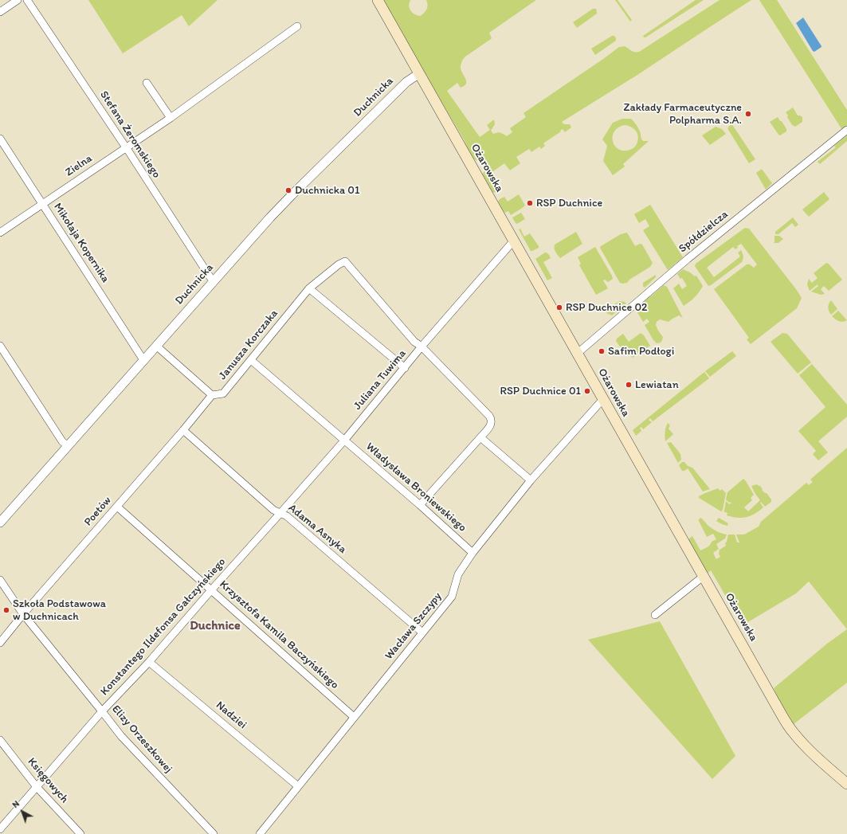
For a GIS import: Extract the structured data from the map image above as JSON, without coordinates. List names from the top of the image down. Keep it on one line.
{"streets":{"main road":["Ożarowska"],"street":["Duchnicka","Stefana Żeromskiego","Zielna","Spółdzielcza","Mikołaja Kopernika","Janusza Korczaka","Juliana Tuwima","Władysława Broniewskiego","Poetów","Adama Asnyka","Wacława Szczypy","Konstantego Ildefonsa Gałczyńskiego","Krzysztofa Kamila Baczyńskiego","Nadziei","Elizy Orzeszkowej","Księgowych"]},"crossings":[["Duchnicka","Stefana Żeromskiego"],["Duchnicka","Ożarowska"],["Duchnicka","Mikołaja Kopernika"],["Stefana Żeromskiego","Zielna"],["Zielna","Mikołaja Kopernika"],["Ożarowska","Spółdzielcza"],["Ożarowska","Juliana Tuwima"],["Ożarowska","Wacława Szczypy"],["Janusza Korczaka","Juliana Tuwima"],["Janusza Korczaka","Poetów"],["Juliana Tuwima","Władysława Broniewskiego"],["Juliana Tuwima","Konstantego Ildefonsa Gałczyńskiego"],["Władysława Broniewskiego","Wacława Szczypy"],["Władysława Broniewskiego","Konstantego Ildefonsa Gałczyńskiego"],["Poetów","Adama Asnyka"],["Poetów","Krzysztofa Kamila Baczyńskiego"],["Poetów","Elizy Orzeszkowej"],["Adama Asnyka","Wacława Szczypy"],["Adama Asnyka","Konstantego Ildefonsa Gałczyńskiego"],["Wacława Szczypy","Krzysztofa Kamila Baczyńskiego"],["Wacława Szczypy","Nadziei"],["Konstantego Ildefonsa Gałczyńskiego","Krzysztofa Kamila Baczyńskiego"],["Konstantego Ildefonsa Gałczyńskiego","Nadziei"],["Konstantego Ildefonsa Gałczyńskiego","Elizy Orzeszkowej"],["Konstantego Ildefonsa Gałczyńskiego","Księgowych"]],"districts":["Duchnice"],"places":["Zakłady Farmaceutyczne Polpharma S.A.","Duchnicka 01","RSP Duchnice","RSP Duchnice 02","Safim Podłogi","Lewiatan","RSP Duchnice 01","Szkoła Podstawowa w Duchnicach"],"north":"top left"}
